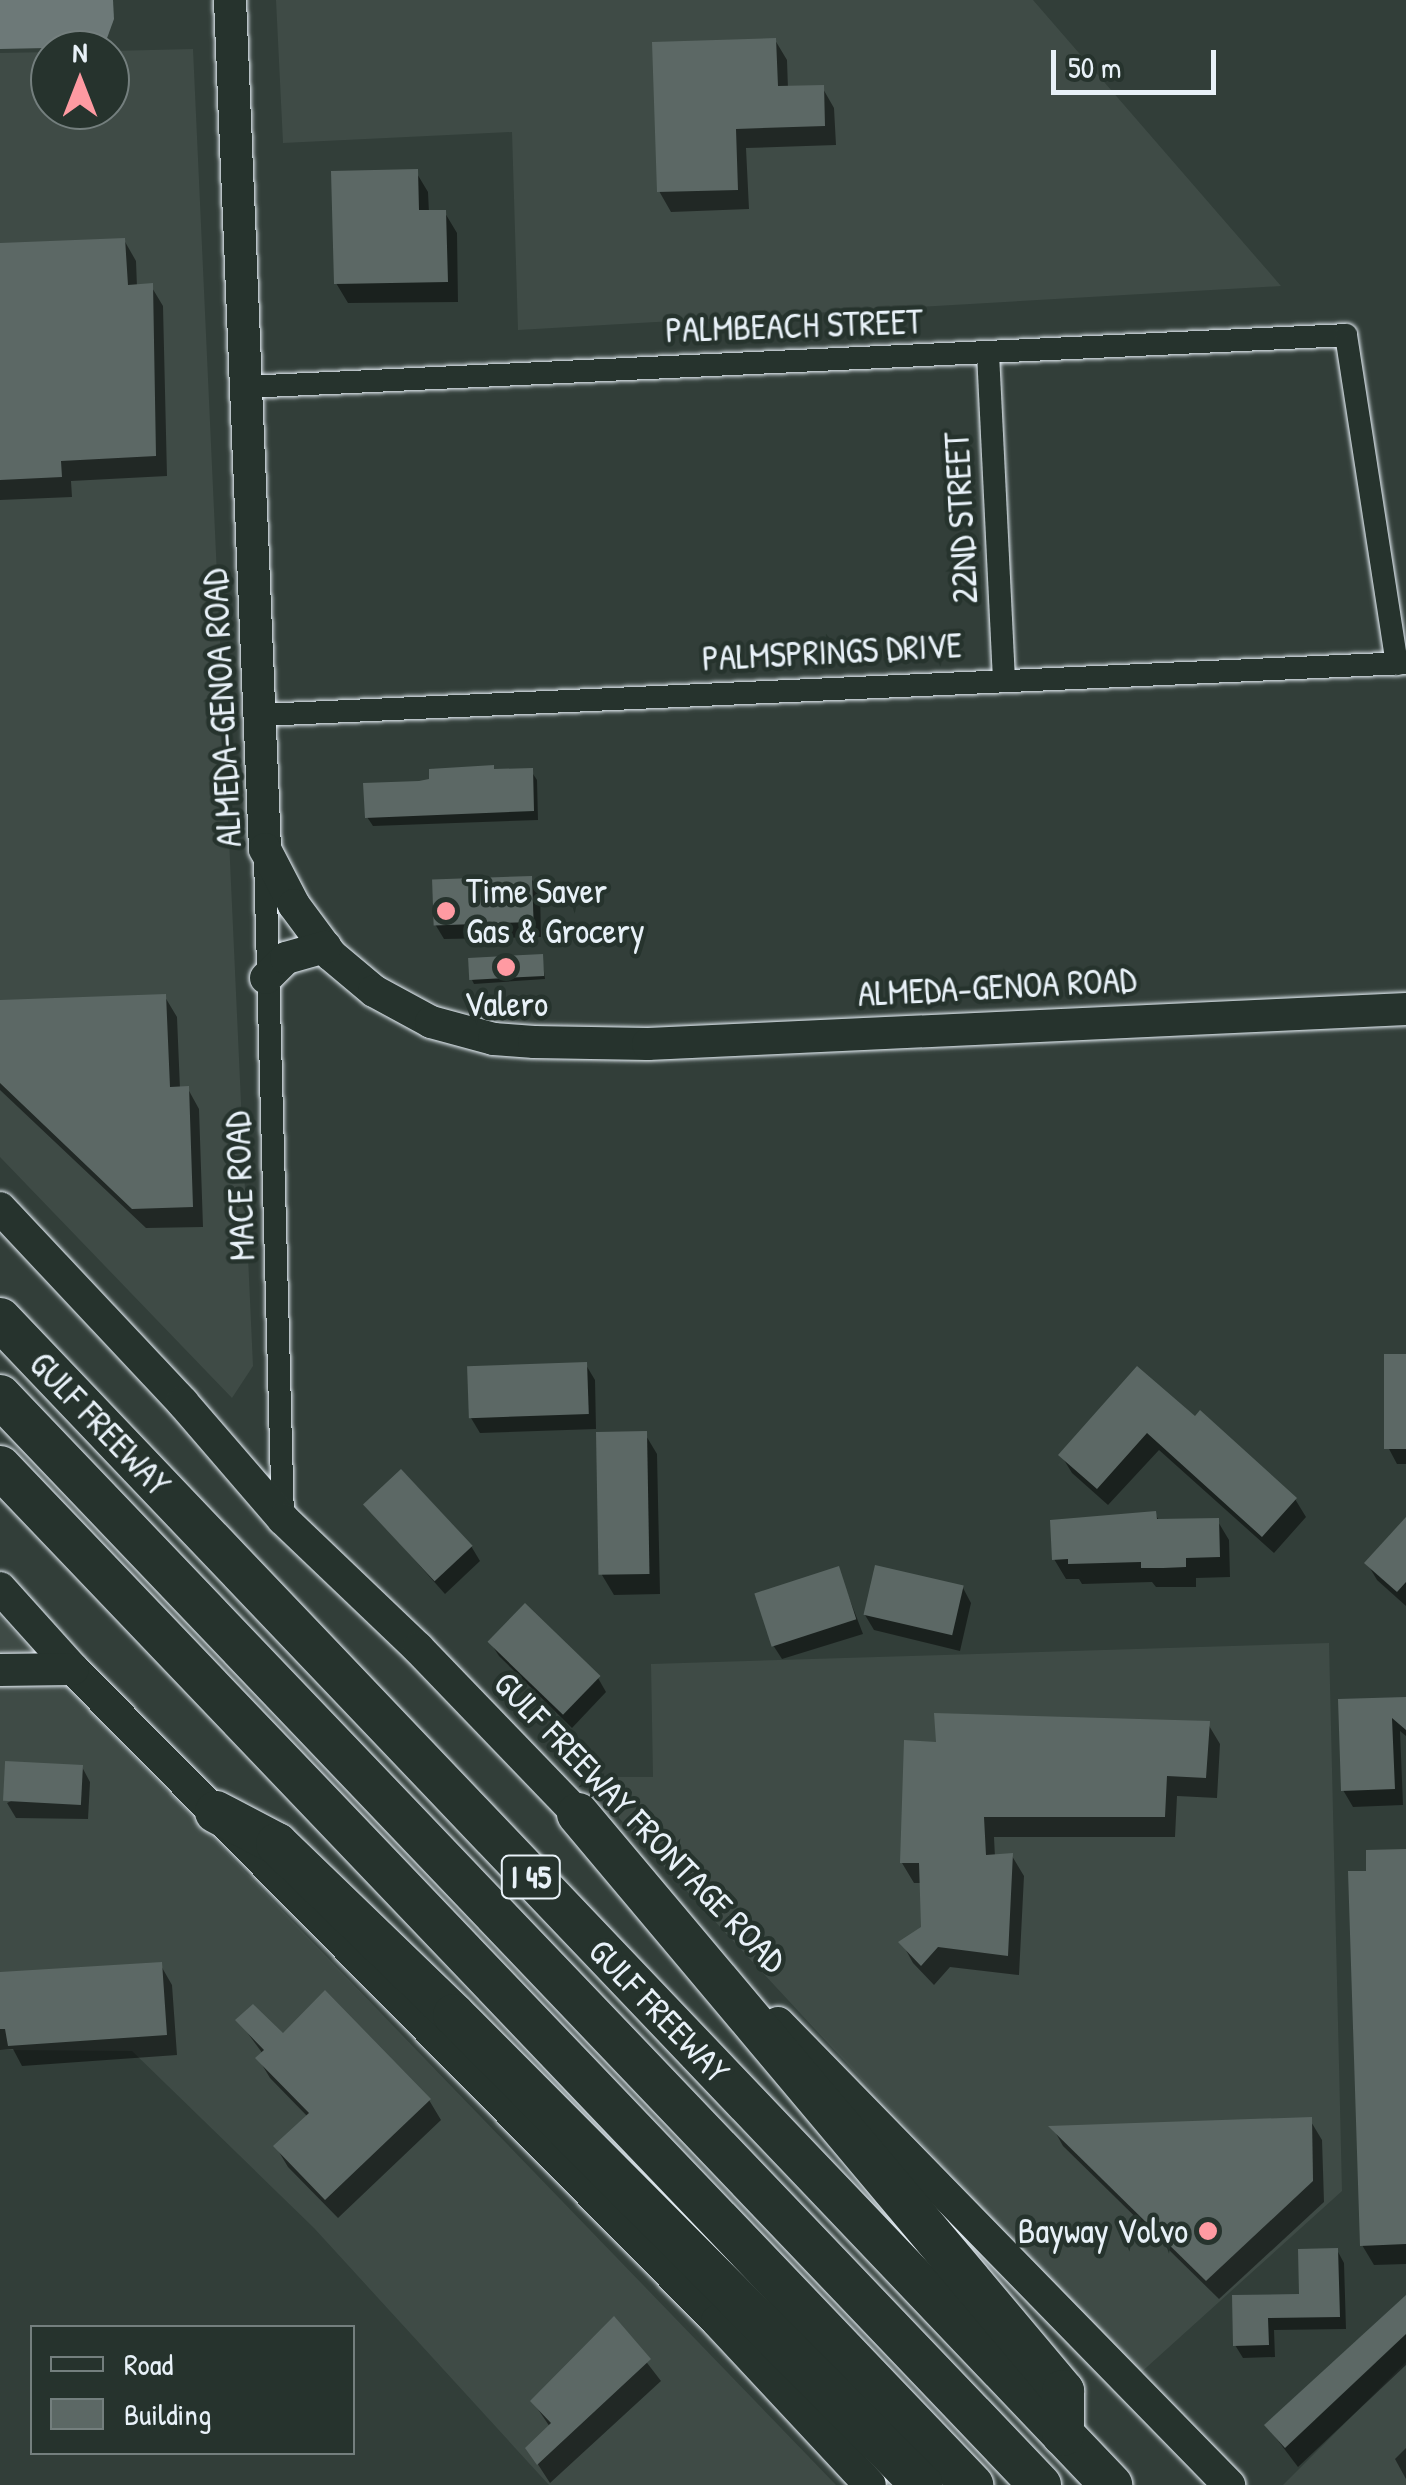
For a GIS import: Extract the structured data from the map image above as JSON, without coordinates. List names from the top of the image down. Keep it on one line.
{"streets":{"highway":["GULF FREEWAY","I 45"],"main road":["ALMEDA-GENOA ROAD","GULF FREEWAY FRONTAGE ROAD"],"street":["PALMBEACH STREET","22ND STREET","PALMSPRINGS DRIVE","MACE ROAD"]},"crossings":[["PALMBEACH STREET","22ND STREET"],["PALMBEACH STREET","PALMSPRINGS DRIVE"],["PALMBEACH STREET","ALMEDA-GENOA ROAD"],["22ND STREET","PALMSPRINGS DRIVE"],["PALMSPRINGS DRIVE","ALMEDA-GENOA ROAD"],["ALMEDA-GENOA ROAD","MACE ROAD"],["MACE ROAD","GULF FREEWAY FRONTAGE ROAD"]],"places":["Time Saver Gas & Grocery","Valero","Bayway Volvo"],"legend":["Road","Building"],"scale_bar":"50 m","north":"top"}
